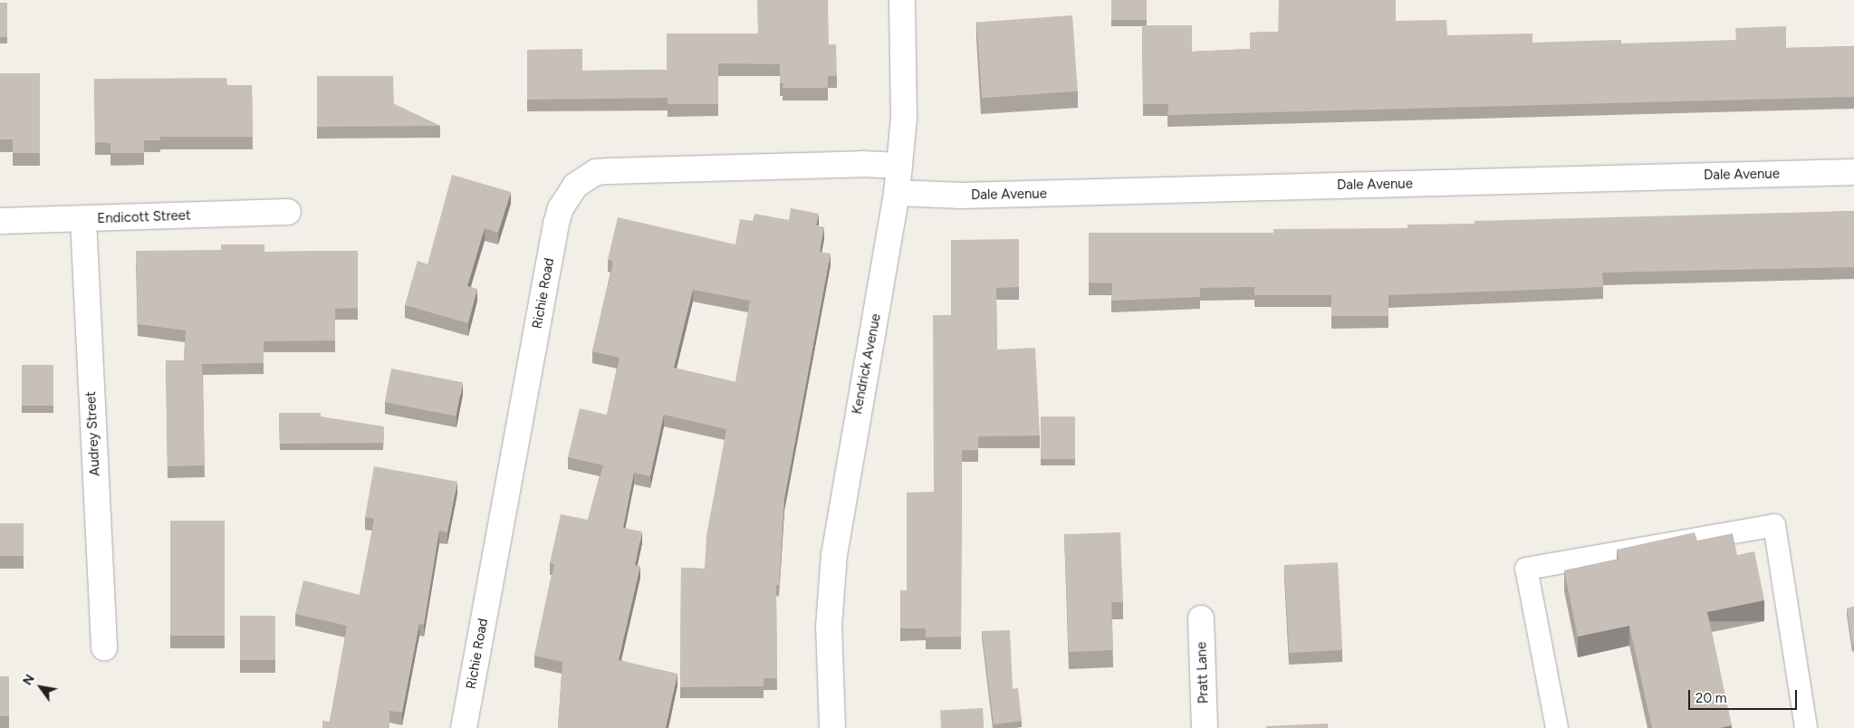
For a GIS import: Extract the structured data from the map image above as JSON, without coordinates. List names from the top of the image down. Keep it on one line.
{"streets":{"street":["Dale Avenue","Endicott Street","Richie Road","Kendrick Avenue","Audrey Street","Pratt Lane"]},"crossings":[["Dale Avenue","Kendrick Avenue"],["Endicott Street","Audrey Street"],["Richie Road","Kendrick Avenue"]],"scale_bar":"20 m","north":"top left"}
